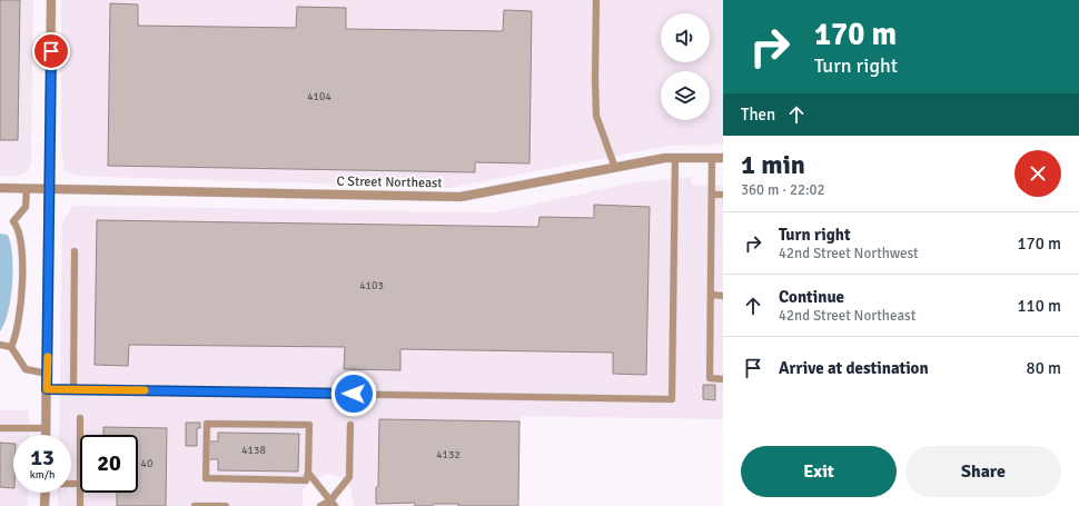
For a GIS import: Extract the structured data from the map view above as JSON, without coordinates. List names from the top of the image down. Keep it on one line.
{"streets":{"street":["C Street Northeast"]},"house_numbers":["4104","4103","4138","4132","40"],"page":{"turn":["170 m","Turn right"],"then":"Then","heading":["1 min","360 m · 22:02"],"list":[{"name":"Turn right","note":"42nd Street Northwest","value":"170 m"},{"name":"Continue","note":"42nd Street Northeast","value":"110 m"},{"name":"Arrive at destination","value":"80 m"}],"speed":"13 km/h","limit":"20","buttons":["Exit","Share"]}}
